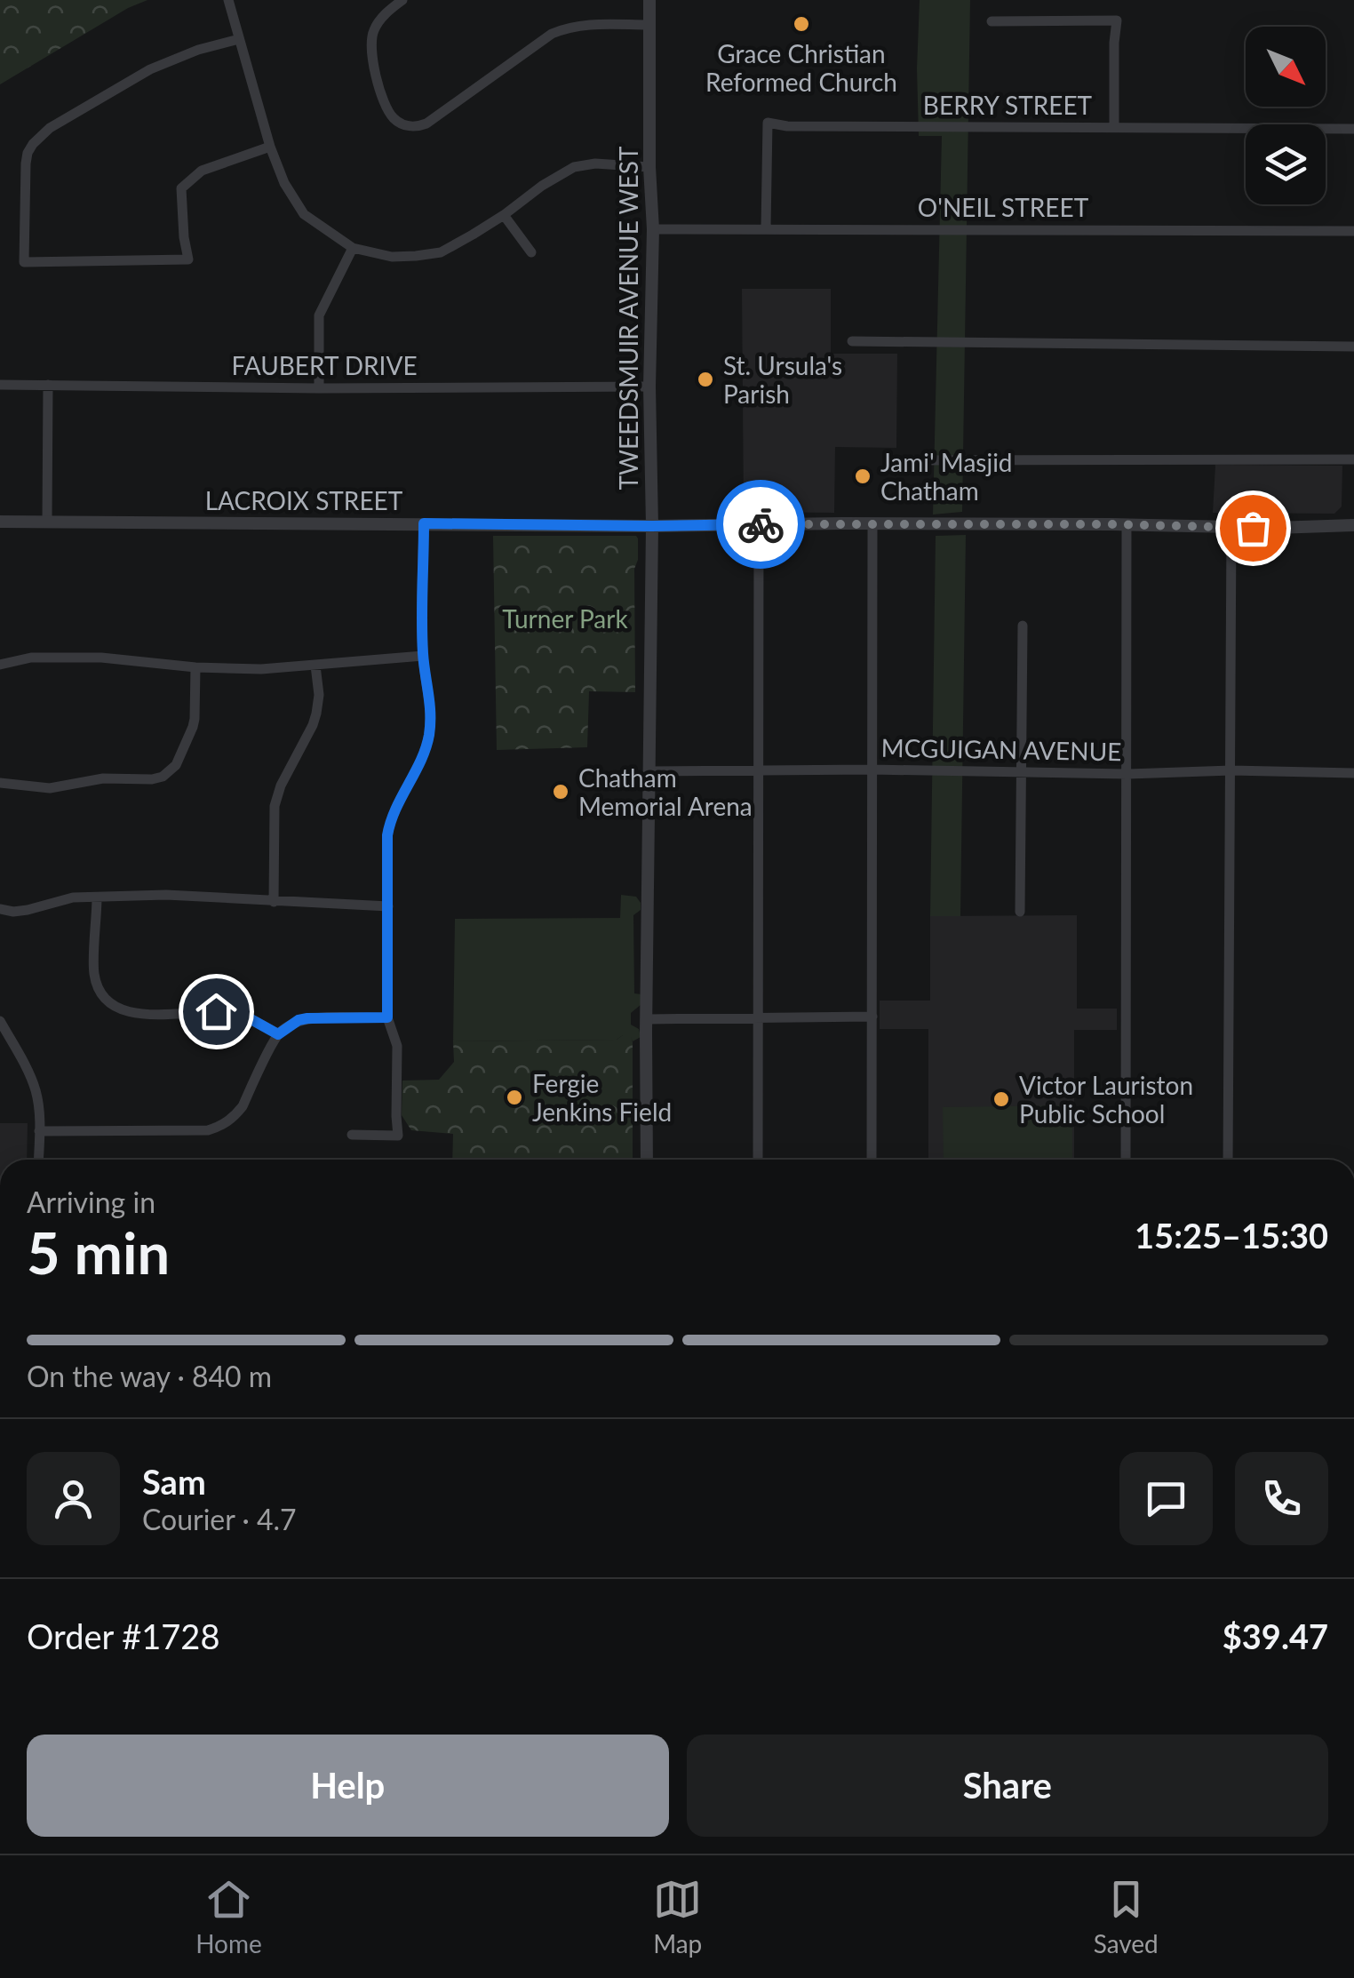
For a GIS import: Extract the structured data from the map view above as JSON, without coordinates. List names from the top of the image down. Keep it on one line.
{"streets":{"street":["BERRY STREET","O'NEIL STREET","TWEEDSMUIR AVENUE WEST","FAUBERT DRIVE","LACROIX STREET","MCGUIGAN AVENUE"]},"crossings":[["BERRY STREET","O'NEIL STREET"],["O'NEIL STREET","TWEEDSMUIR AVENUE WEST"],["TWEEDSMUIR AVENUE WEST","FAUBERT DRIVE"],["TWEEDSMUIR AVENUE WEST","LACROIX STREET"],["TWEEDSMUIR AVENUE WEST","MCGUIGAN AVENUE"]],"parks":["Turner Park"],"places":["Grace Christian Reformed Church","St. Ursula's Parish","Jami' Masjid Chatham","Chatham Memorial Arena","Fergie Jenkins Field","Victor Lauriston Public School"],"north":"bottom right","page":{"heading":["5 min","Arriving in","15:25–15:30"],"panel":["Sam","Courier · 4.7","Order #1728","$39.47"],"bar":"On the way · 840 m","buttons":["Help","Share"],"tabs":["Home","Map","Saved"]}}
